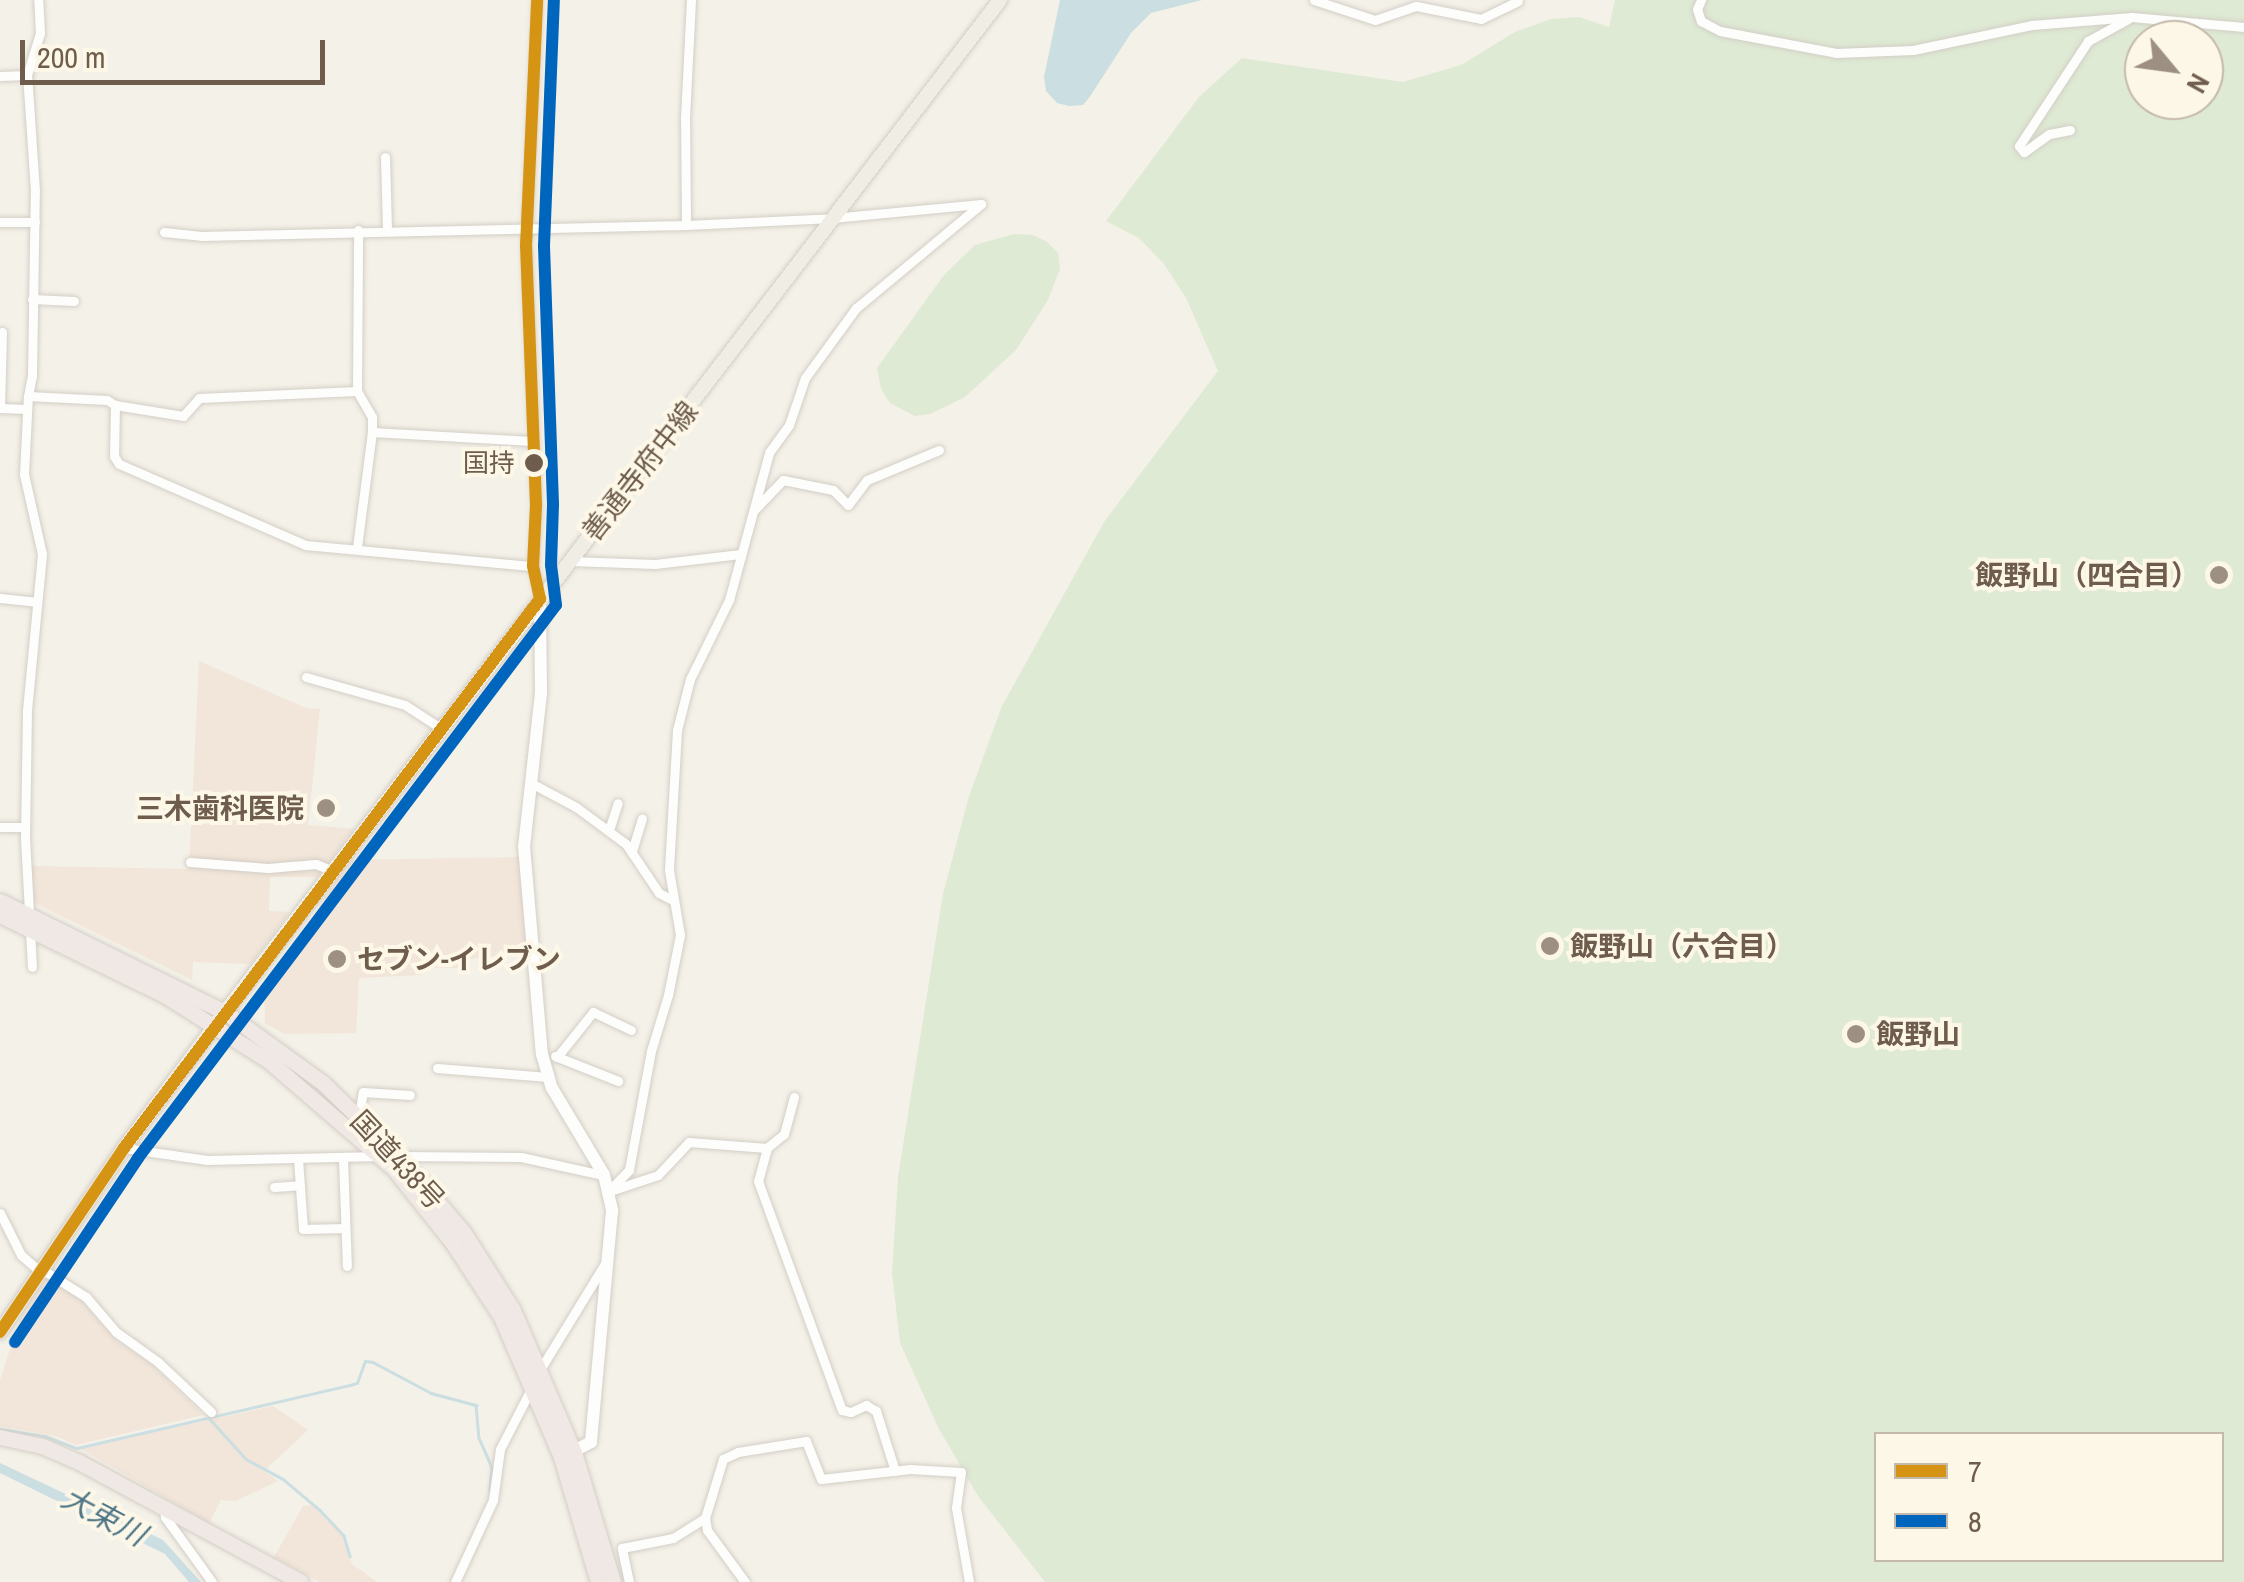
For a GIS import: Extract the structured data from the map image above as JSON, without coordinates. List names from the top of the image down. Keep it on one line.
{"streets":{"highway":["国道438号"],"main road":["善通寺府中線"]},"crossings":[["善通寺府中線","国道438号"]],"water":["大束川"],"places":["国持","飯野山（四合目）","三木歯科医院","飯野山（六合目）","セブン-イレブン","飯野山"],"lines":["transit line 7","transit line 8"],"legend":["7","8"],"scale_bar":"200 m","north":"bottom right"}
